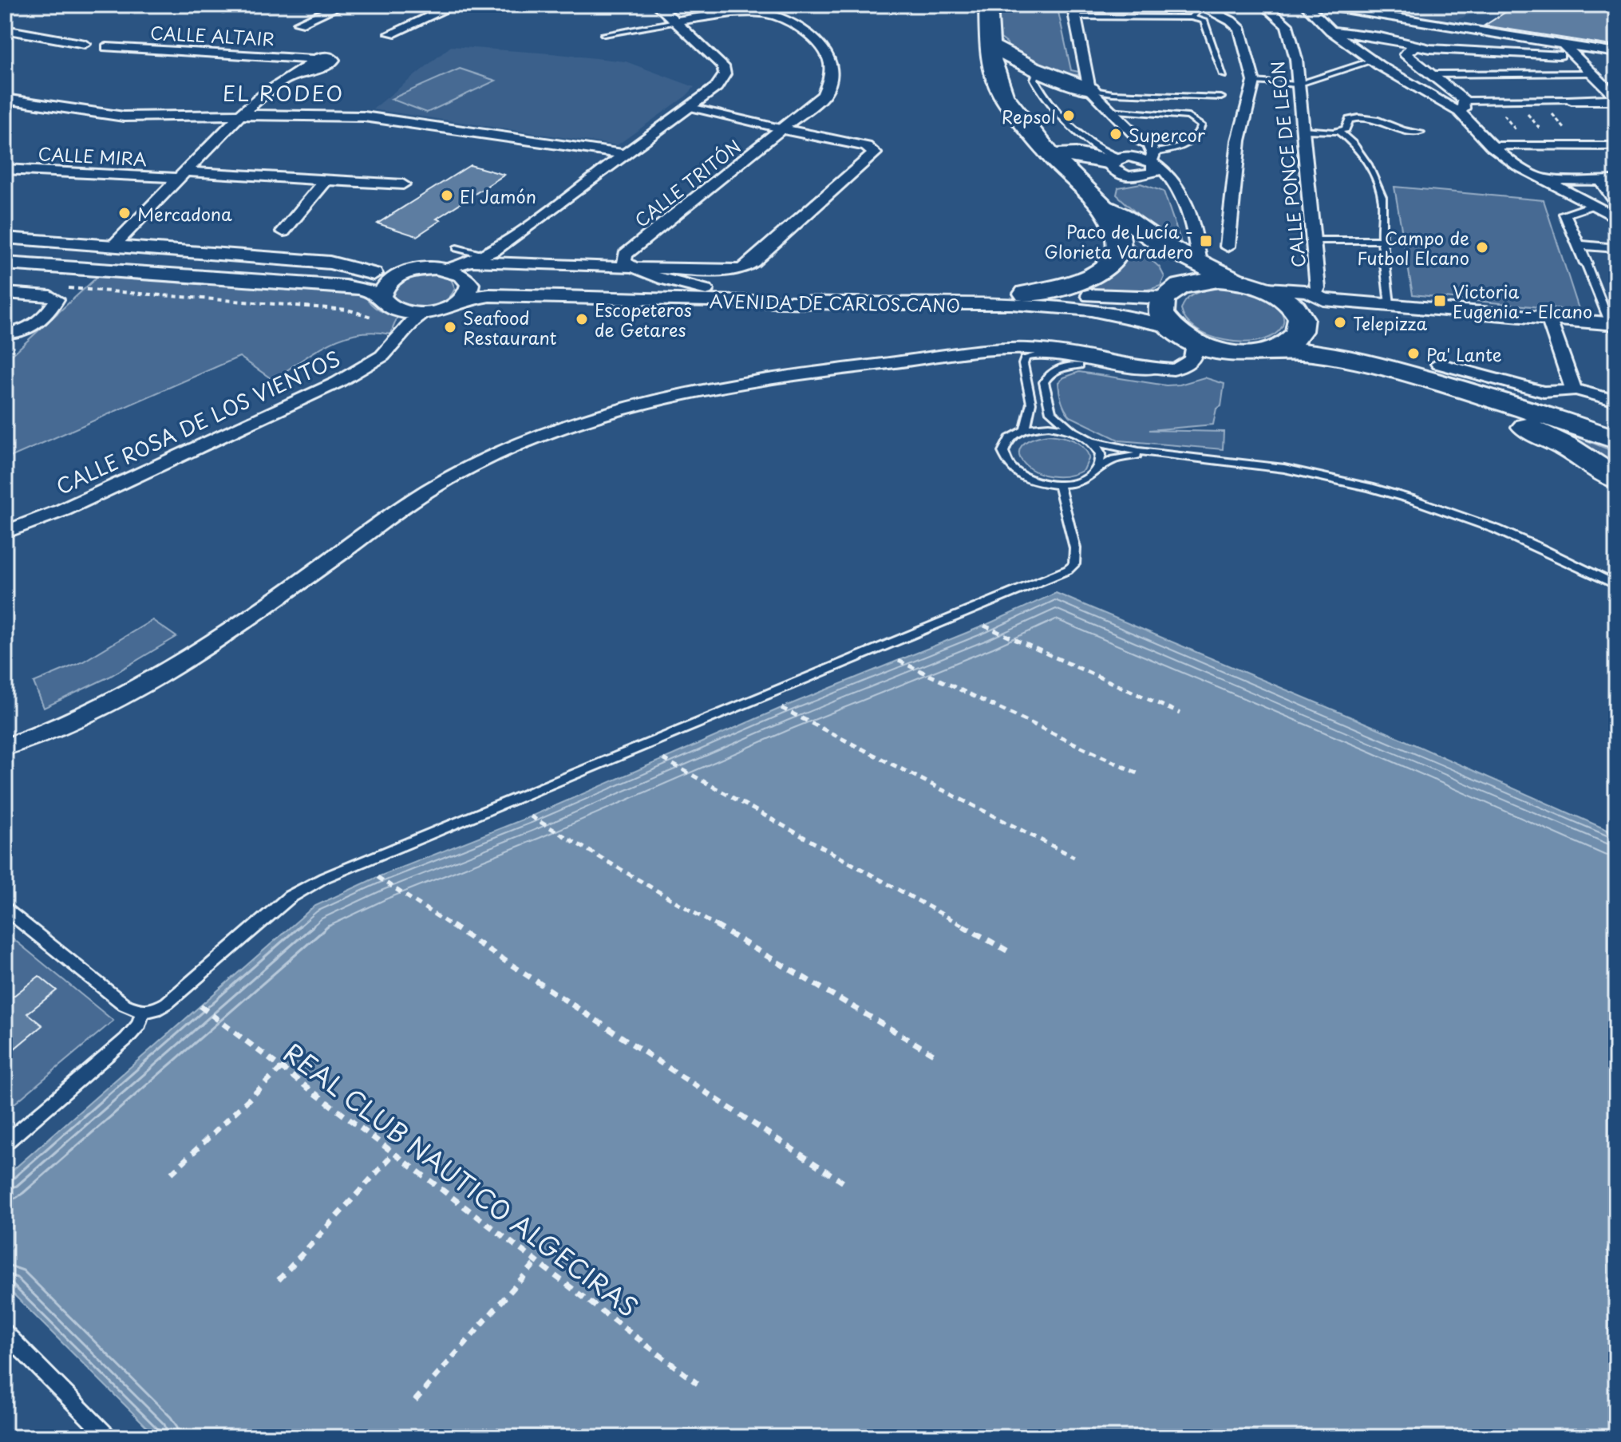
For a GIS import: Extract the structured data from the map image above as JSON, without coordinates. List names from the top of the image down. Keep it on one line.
{"streets":{"street":["CALLE ALTAIR","CALLE MIRA","CALLE PONCE DE LEÓN","CALLE TRITÓN","AVENIDA DE CARLOS CANO","CALLE ROSA DE LOS VIENTOS"],"path":["REAL CLUB NAUTICO ALGECIRAS"]},"crossings":[["AVENIDA DE CARLOS CANO","CALLE ROSA DE LOS VIENTOS"]],"districts":["EL RODEO"],"places":{"other":["Repsol","Supercor","El Jamón","Mercadona","Campo de Futbol Elcano","Escopeteros de Getares","Telepizza","Seafood Restaurant","Pa' Lante"],"transit":["Paco de Lucía - Glorieta Varadero","Victoria Eugenia - Elcano"]}}
